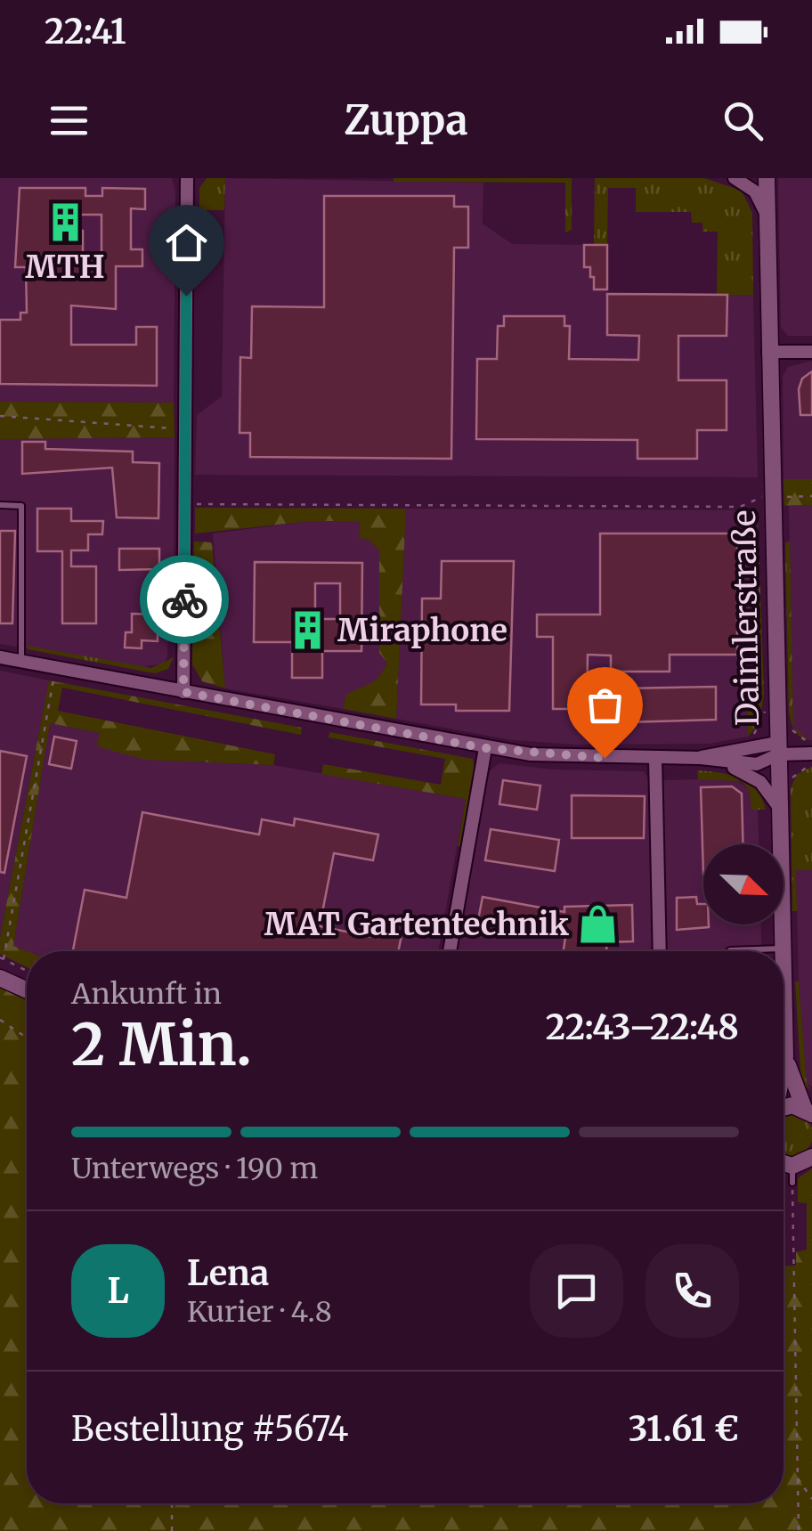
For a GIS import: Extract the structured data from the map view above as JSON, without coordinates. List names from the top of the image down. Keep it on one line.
{"streets":{"street":["Daimlerstraße"]},"places":{"building":["MTH","Miraphone"],"shop":["MAT Gartentechnik"]},"north":"bottom right","page":{"status":"22:41","header":"Zuppa","heading":["2 Min.","Ankunft in","22:43–22:48"],"panel":["Lena","Kurier · 4.8","Bestellung #5674","31.61 €"],"bar":"Unterwegs · 190 m","round":"L"}}
